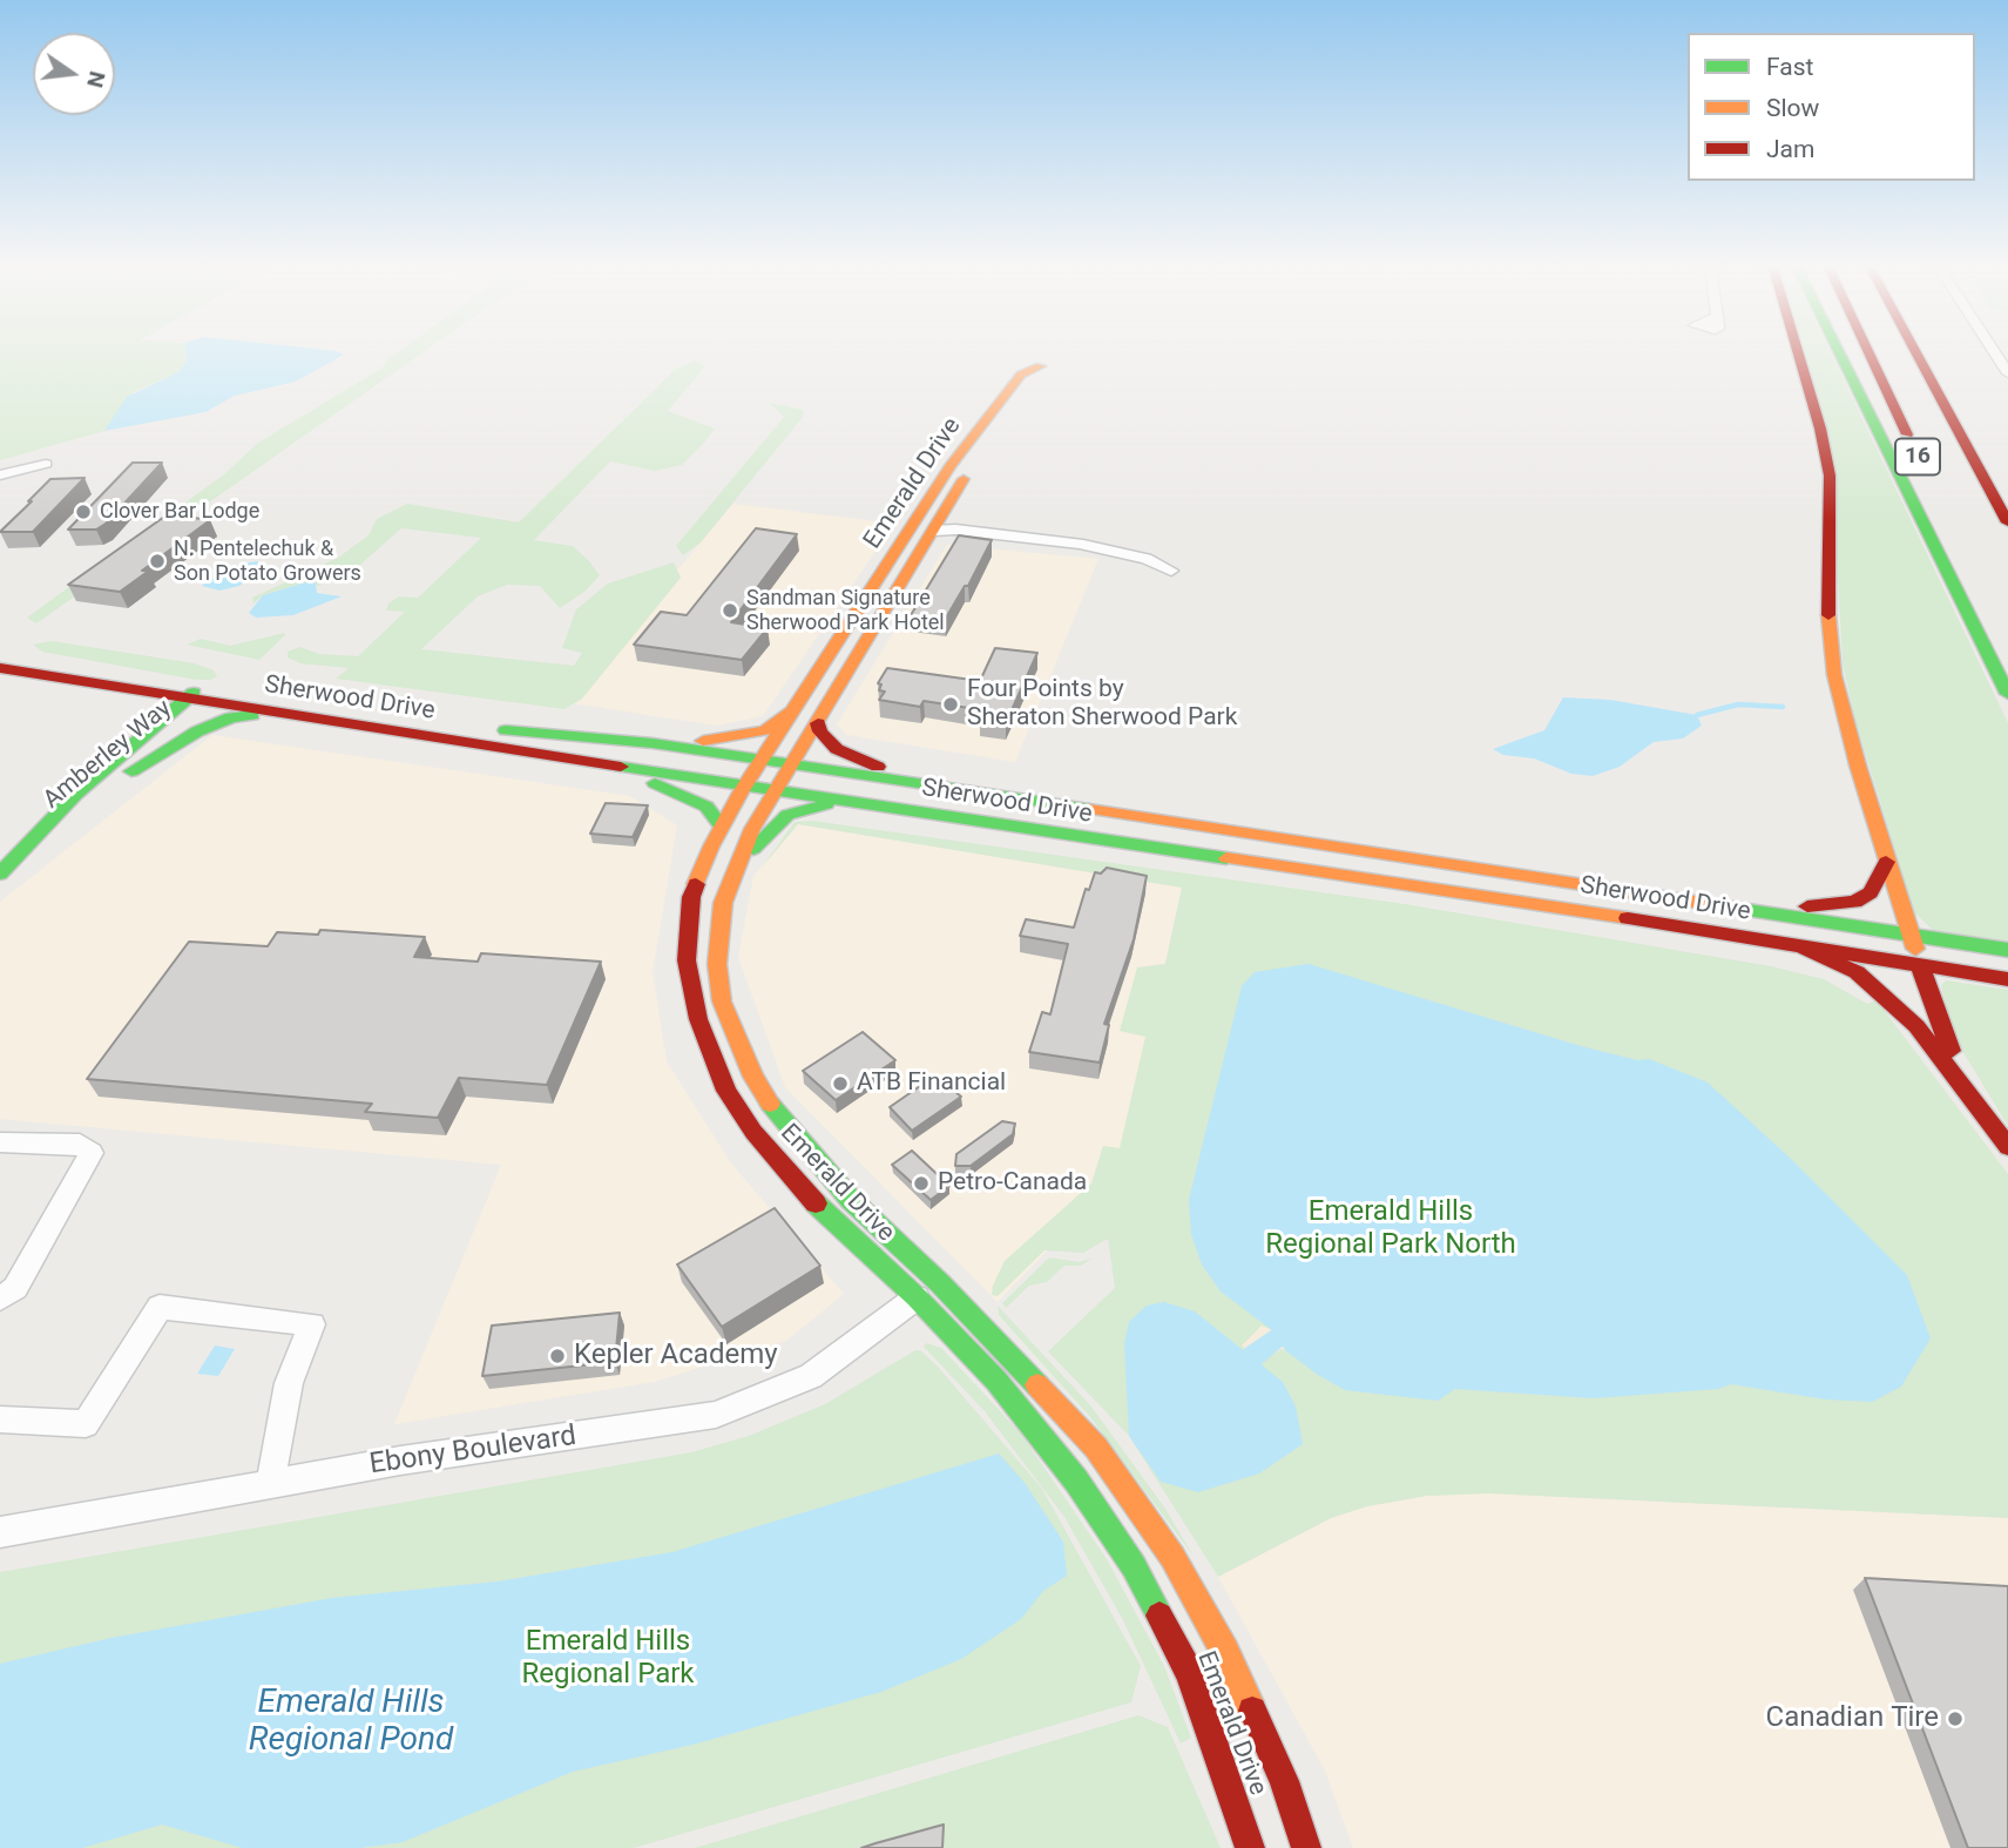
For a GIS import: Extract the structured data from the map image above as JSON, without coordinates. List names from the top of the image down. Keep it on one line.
{"streets":{"main road":["16","Emerald Drive","Sherwood Drive","Amberley Way"],"street":["Ebony Boulevard"]},"crossings":[["Emerald Drive","Sherwood Drive"],["Emerald Drive","Ebony Boulevard"],["Sherwood Drive","Amberley Way"]],"water":["Emerald Hills Regional Pond"],"parks":["Emerald Hills Regional Park North","Emerald Hills Regional Park"],"places":["Clover Bar Lodge","N. Pentelechuk & Son Potato Growers","Sandman Signature Sherwood Park Hotel","Four Points by Sheraton Sherwood Park","ATB Financial","Petro-Canada","Kepler Academy","Canadian Tire"],"legend":["Fast","Slow","Jam"],"north":"right"}
